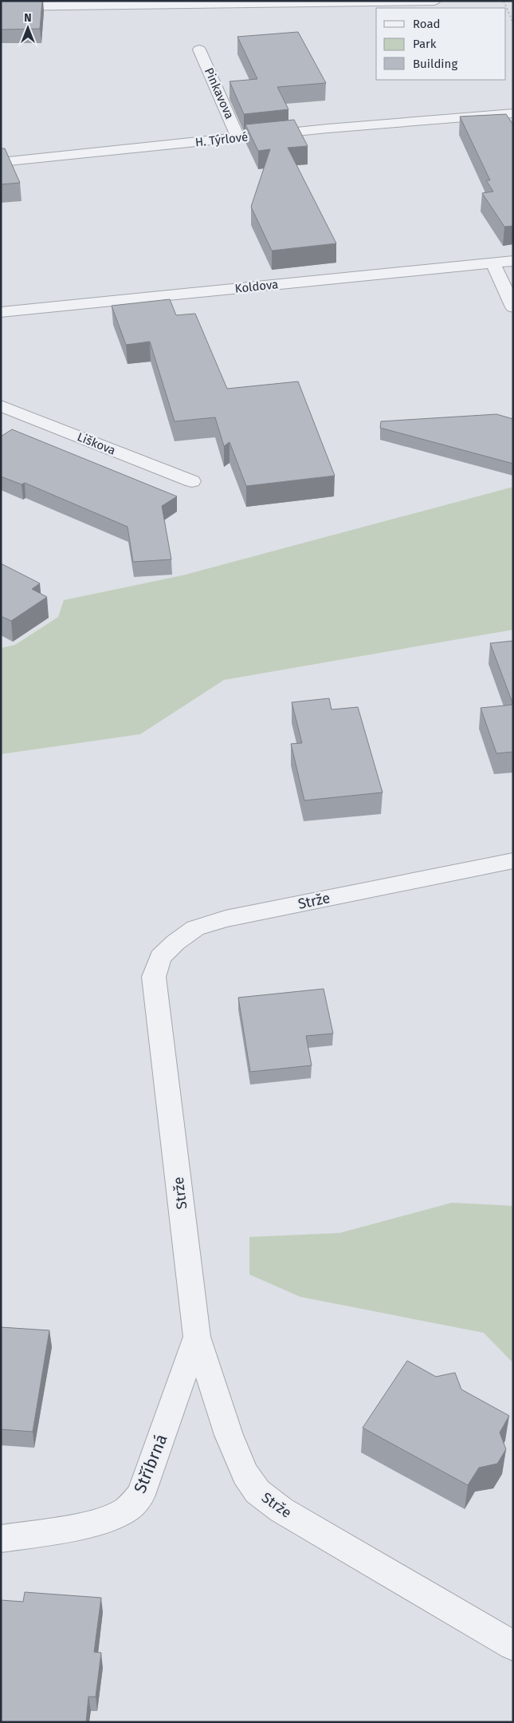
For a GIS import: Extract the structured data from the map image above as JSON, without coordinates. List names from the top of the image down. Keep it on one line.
{"streets":{"street":["Pinkavova","H. Týrlové","Koldova","Liškova","Strže","Stříbrná"]},"crossings":[["Pinkavova","H. Týrlové"],["Strže","Stříbrná"]],"legend":["Road","Park","Building"],"north":"top"}
